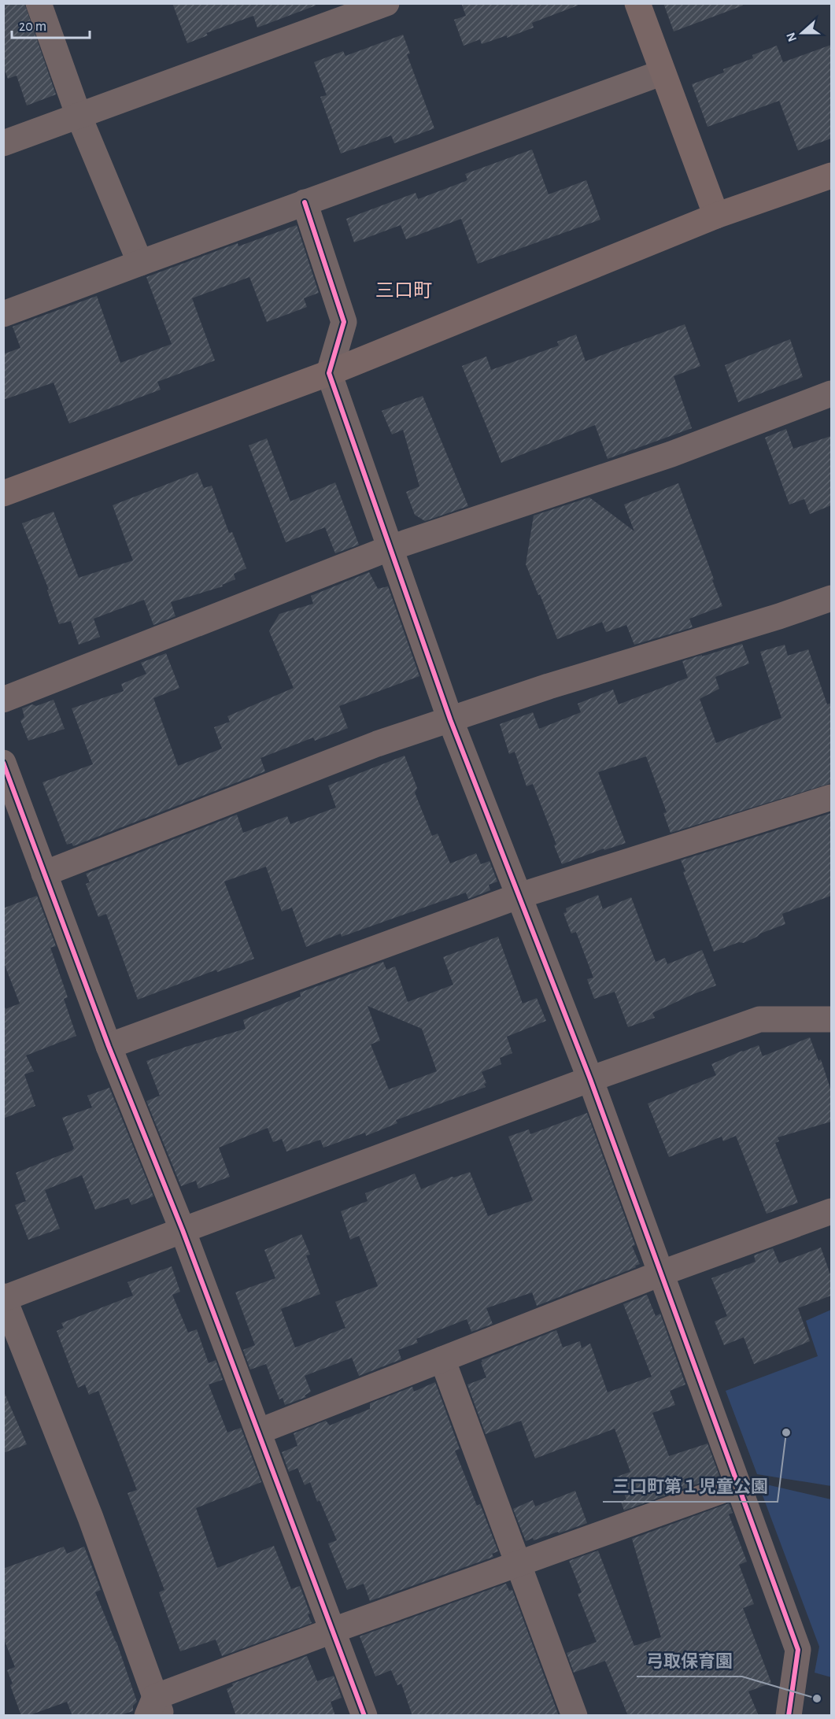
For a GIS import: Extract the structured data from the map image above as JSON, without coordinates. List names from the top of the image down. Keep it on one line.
{"districts":["三口町"],"places":["三口町第１児童公園","弓取保育園"],"scale_bar":"20 m","north":"left"}
